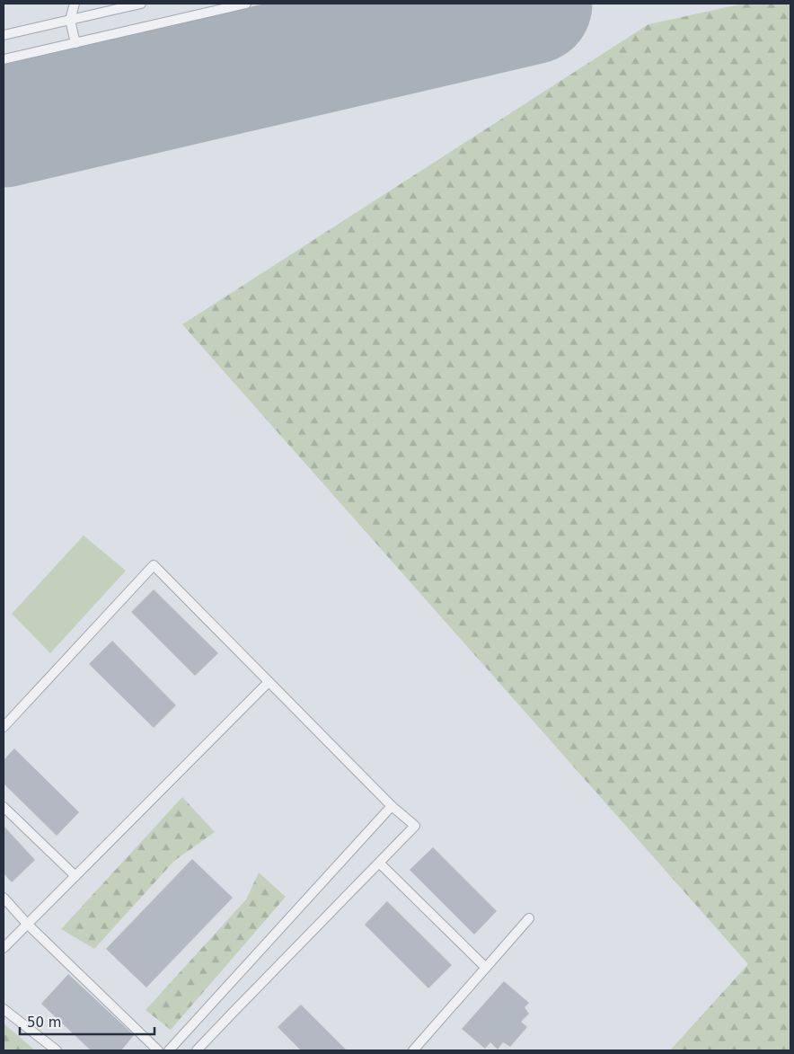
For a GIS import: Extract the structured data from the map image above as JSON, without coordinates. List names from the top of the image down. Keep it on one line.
{"scale_bar":"50 m"}
